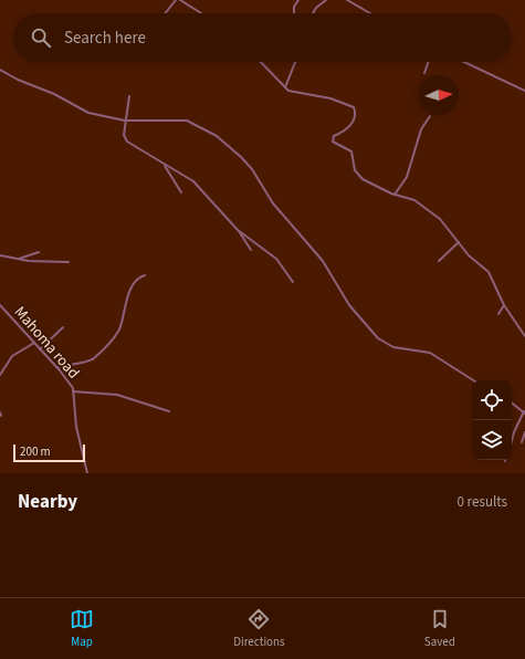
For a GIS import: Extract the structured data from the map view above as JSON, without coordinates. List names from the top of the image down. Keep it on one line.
{"streets":{"street":["Mahoma road"]},"scale_bar":"200 m","north":"right","page":{"search":"Search here","scale":"200 m","heading":["Nearby","0 results"],"nav":["Map","Directions","Saved"]}}
